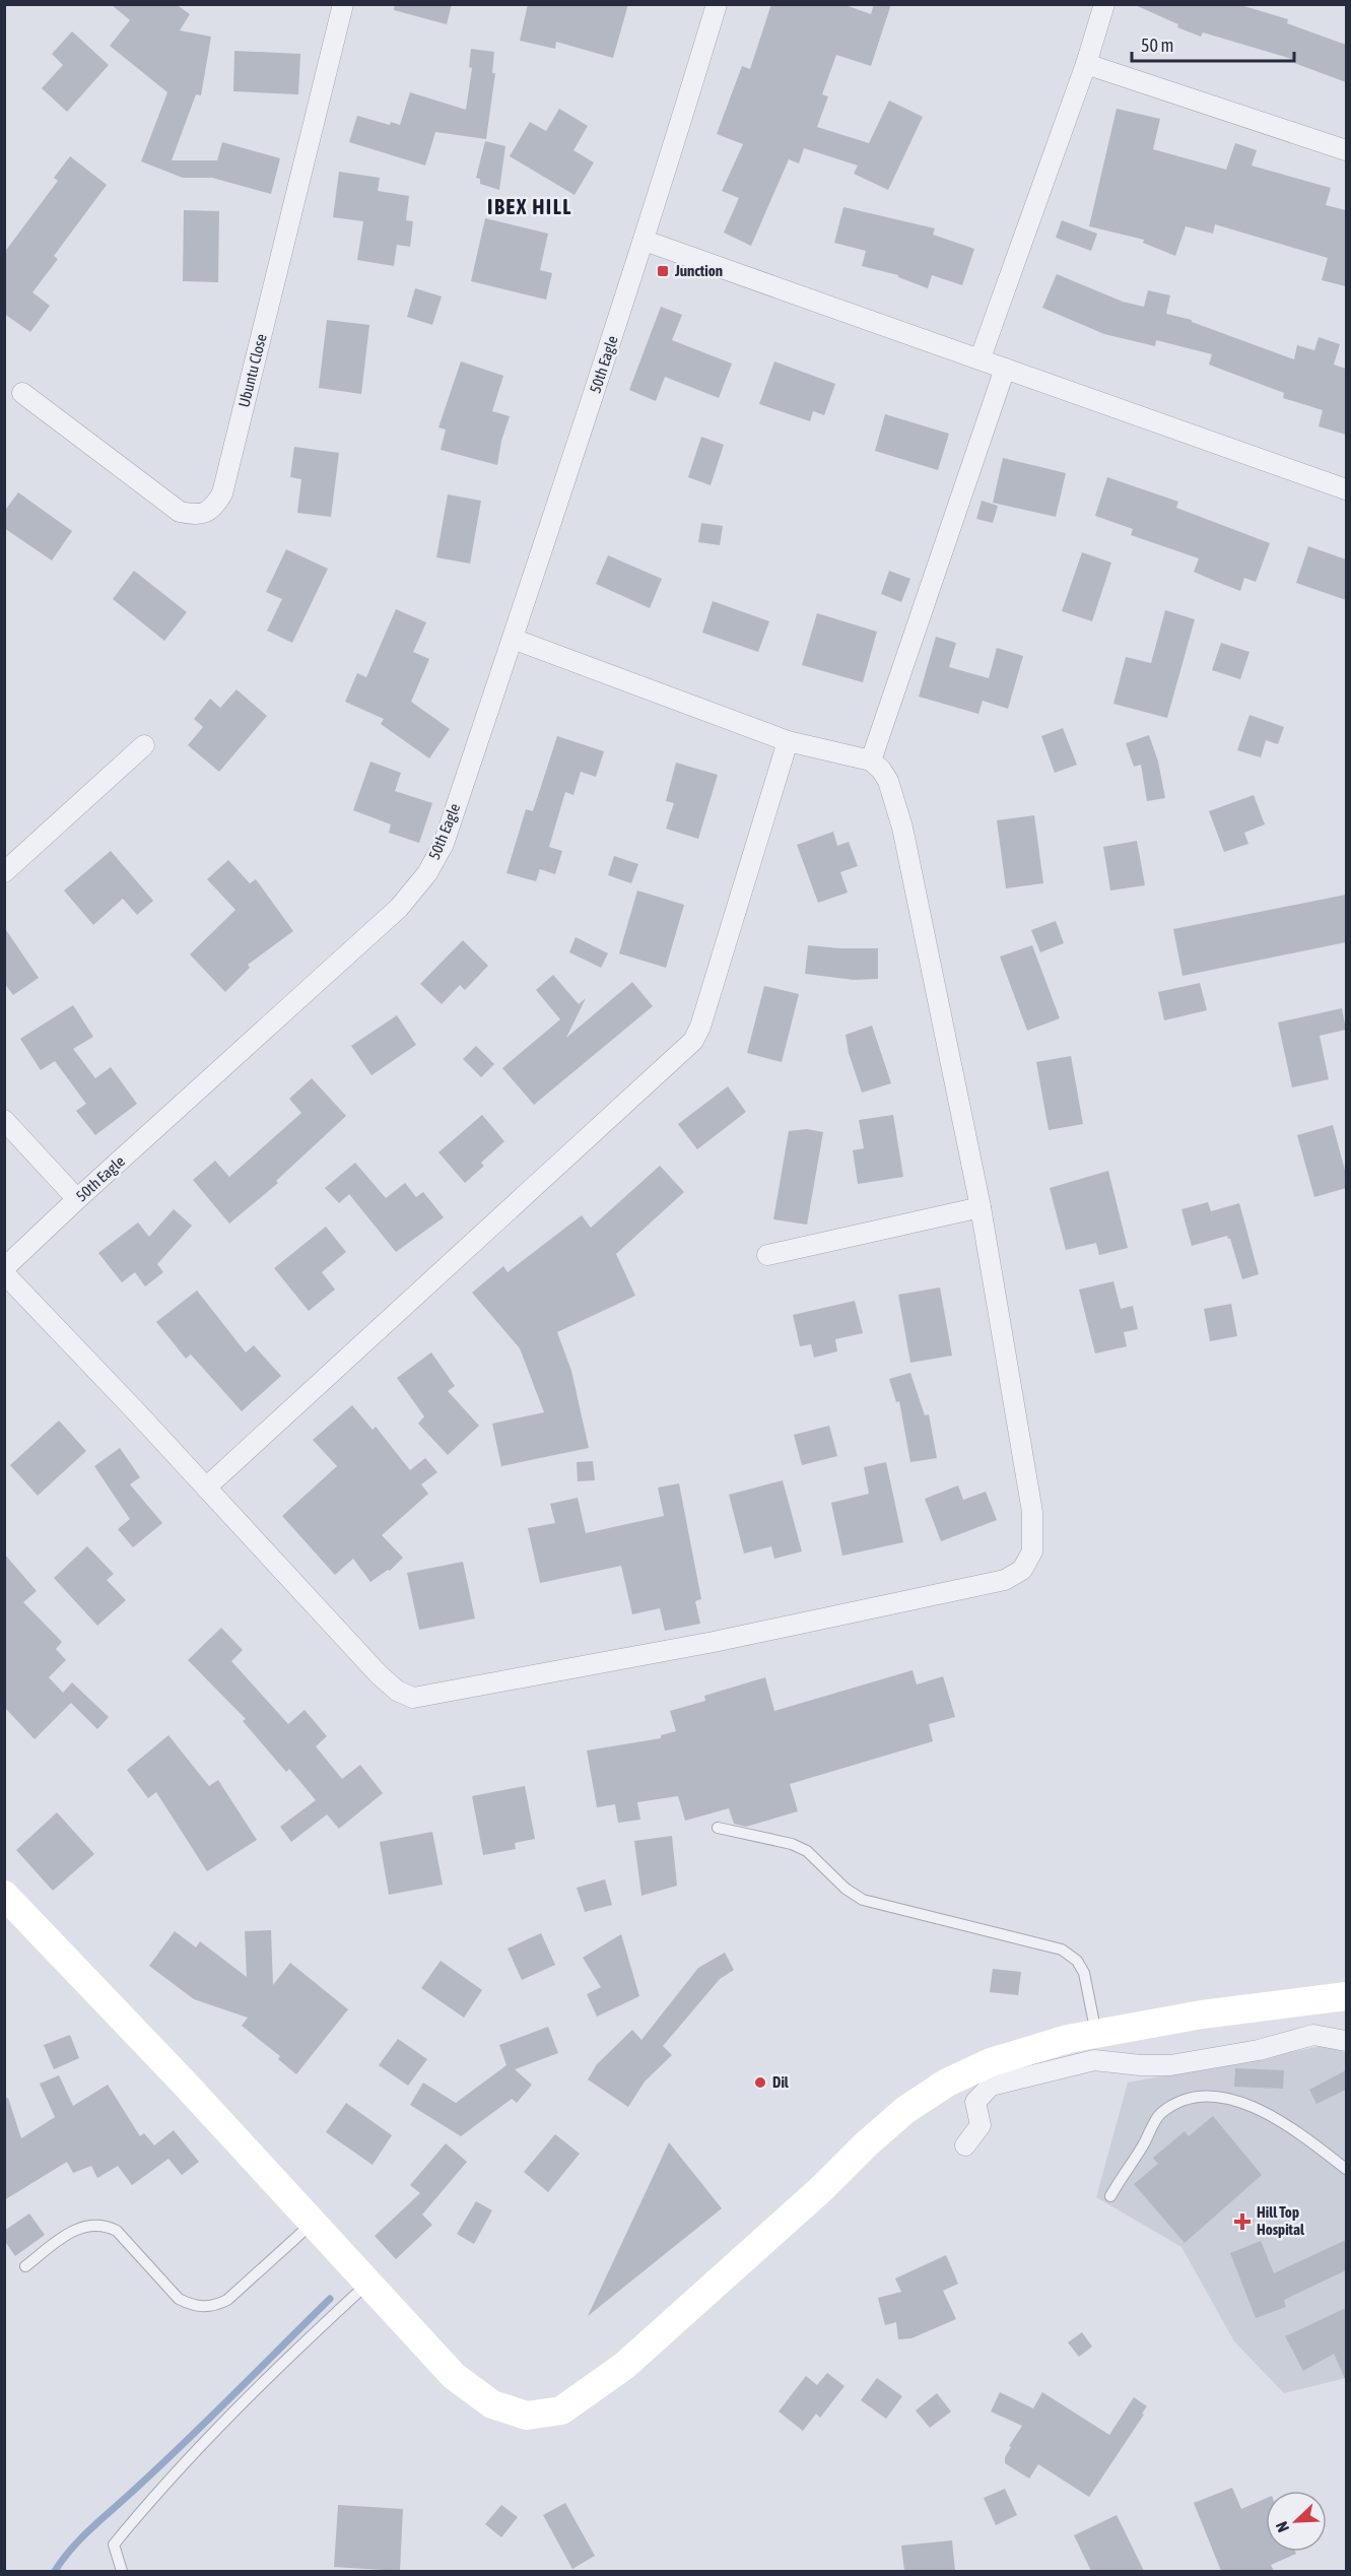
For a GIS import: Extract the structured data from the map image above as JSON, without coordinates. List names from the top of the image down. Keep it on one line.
{"streets":{"street":["50th Eagle","Ubuntu Close"]},"districts":["IBEX HILL"],"places":{"transit":["Junction"],"other":["Dil"],"health":["Hill Top Hospital"]},"scale_bar":"50 m","north":"bottom left"}
